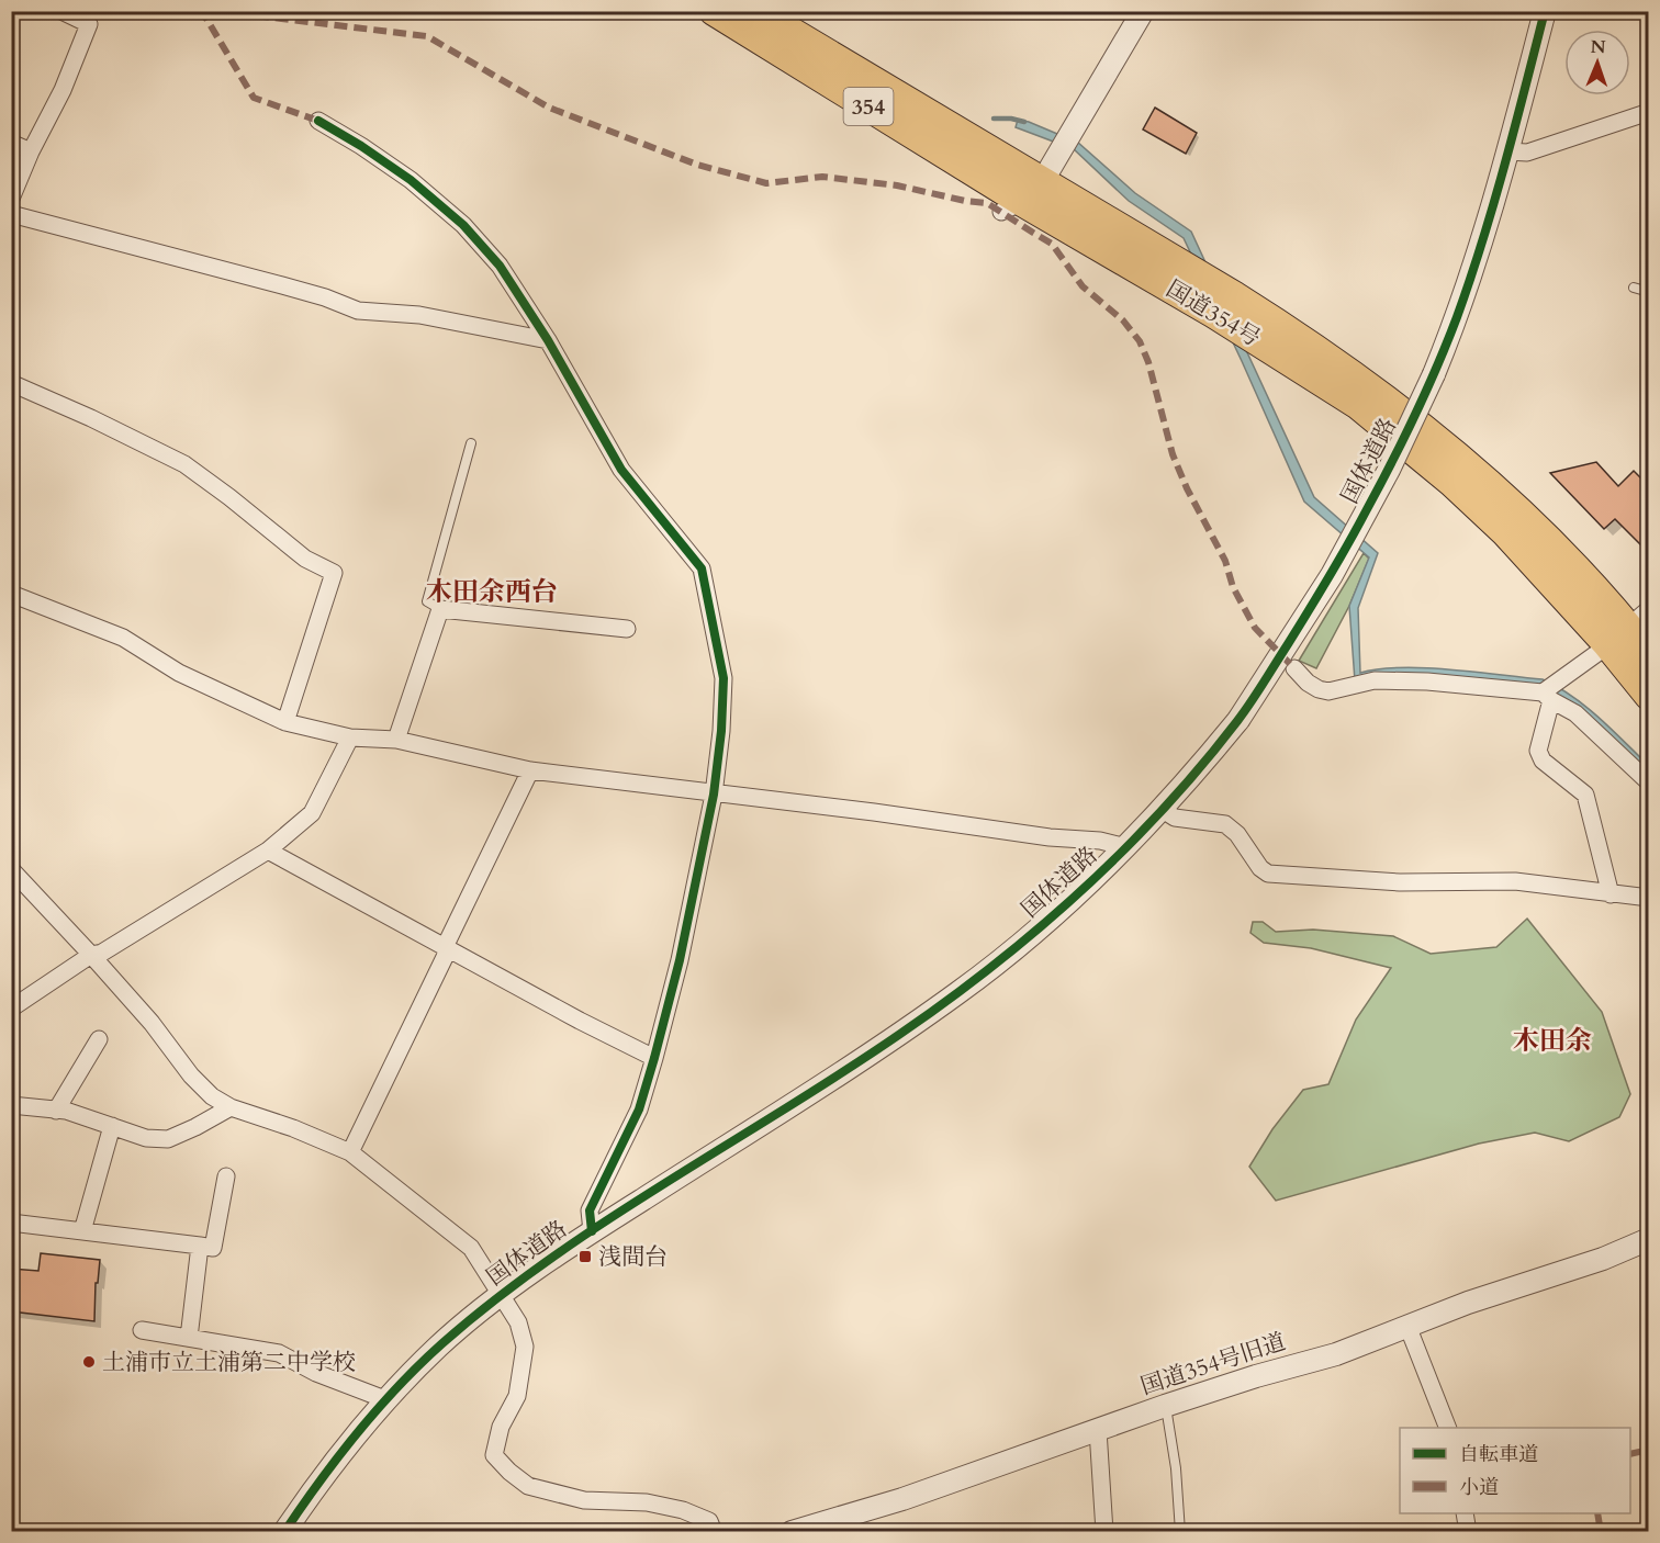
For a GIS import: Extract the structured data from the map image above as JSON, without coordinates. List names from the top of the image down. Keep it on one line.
{"streets":{"highway":["354","国道354号"],"street":["国体道路","国道354号旧道"]},"districts":["木田余西台","木田余"],"places":{"transit":["浅間台"],"other":["土浦市立土浦第二中学校"]},"legend":["自転車道","小道"],"north":"top"}
